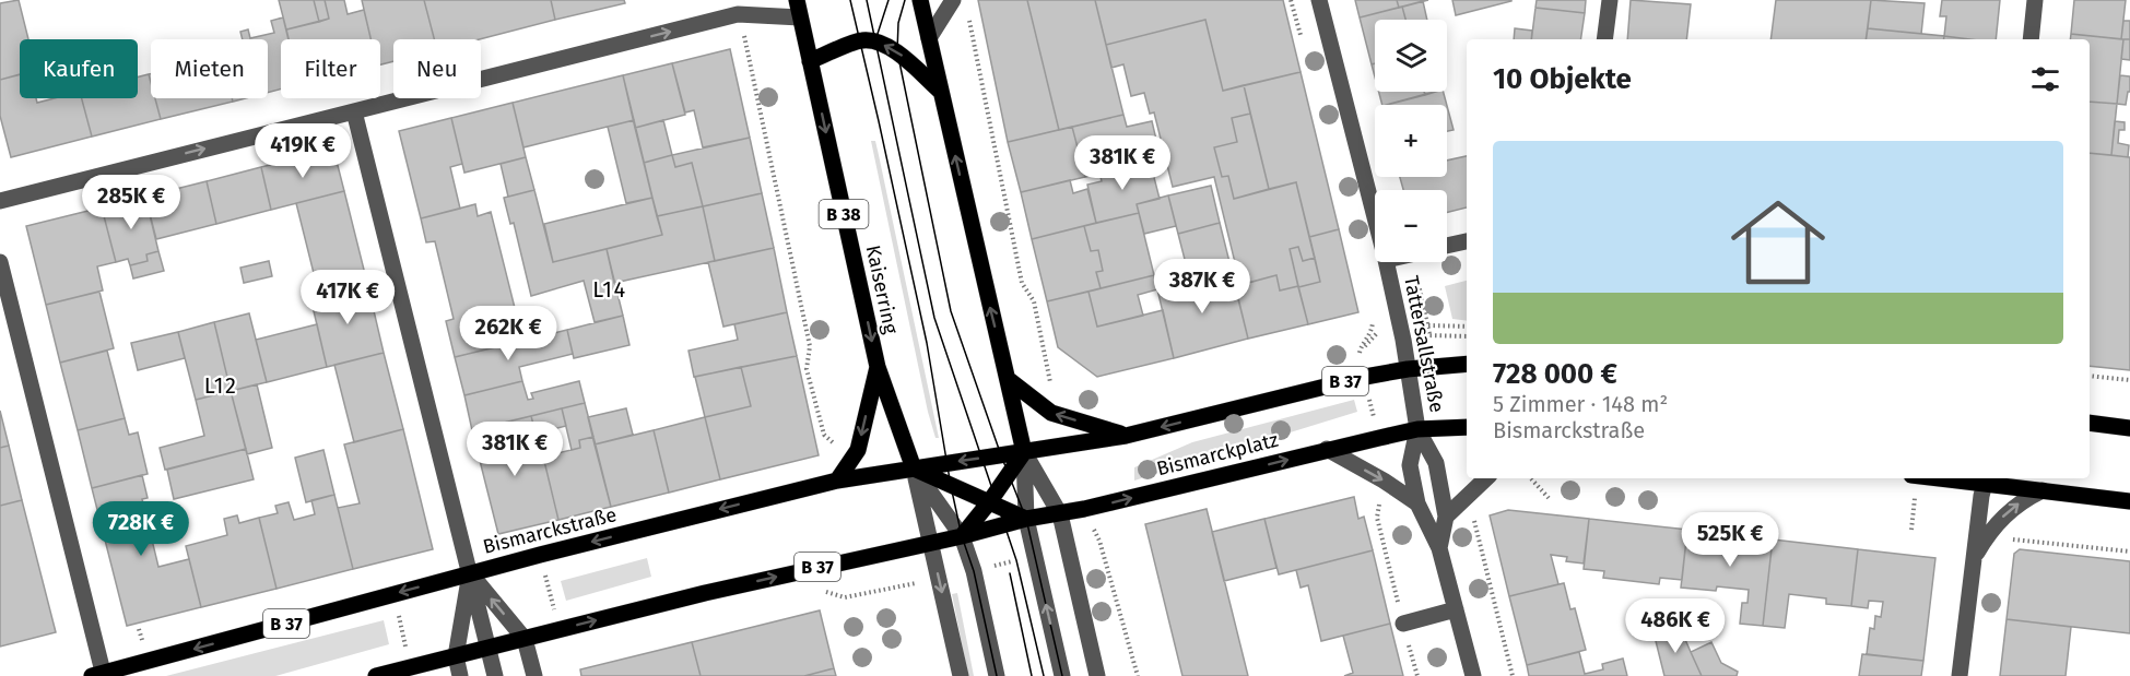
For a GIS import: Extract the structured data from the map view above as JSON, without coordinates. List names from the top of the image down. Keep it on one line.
{"streets":{"main road":["B 38","Kaiserring","B 37","Bismarckplatz","Bismarckstraße"],"street":["Tattersallstraße"]},"crossings":[["B 38","Kaiserring"],["B 38","Bismarckstraße"],["Kaiserring","Bismarckstraße"],["Tattersallstraße","B 37"],["Tattersallstraße","Bismarckplatz"],["B 37","Bismarckplatz"],["Bismarckplatz","Bismarckstraße"]],"districts":["L14","L12"],"page":{"map_buttons":["+","−"],"chip":["Kaufen","Mieten","Filter","Neu"],"heading":"10 Objekte","list":[{"name":"728 000 €","note":"5 Zimmer · 148 m² · Bismarckstraße"}],"price":["419K €","381K €","285K €","387K €","417K €","262K €","381K €","728K €","525K €","486K €"]}}
